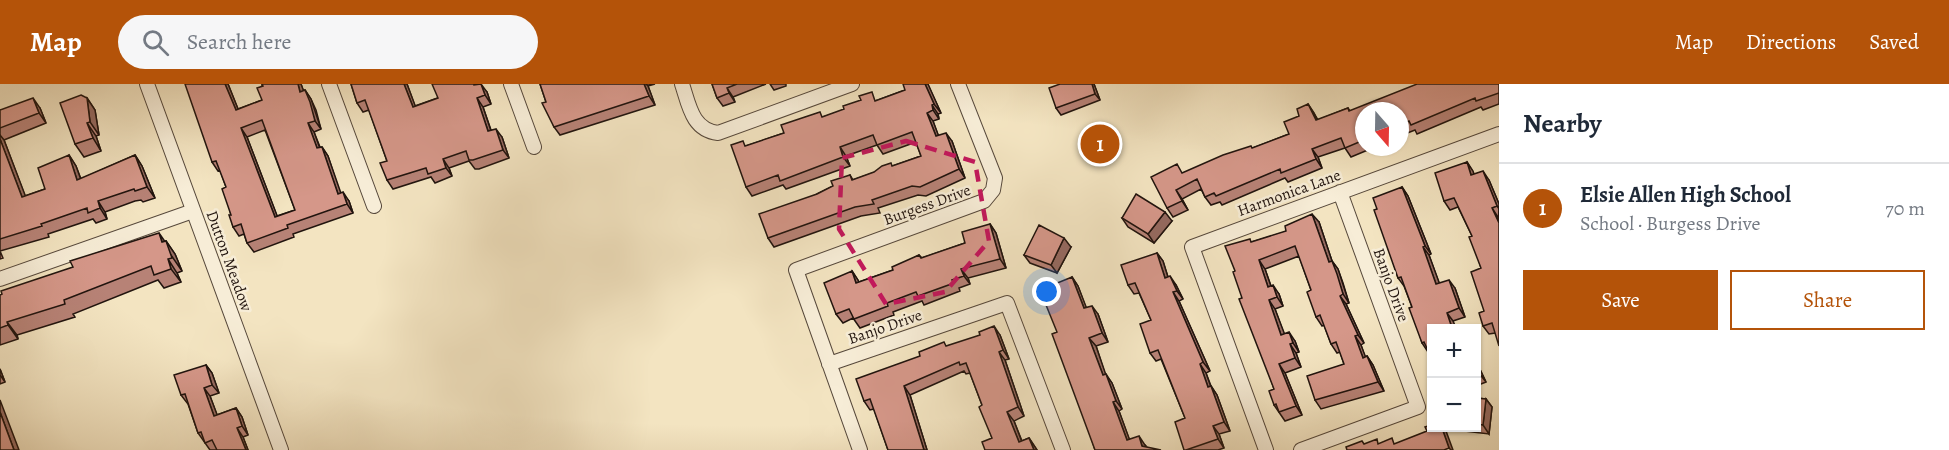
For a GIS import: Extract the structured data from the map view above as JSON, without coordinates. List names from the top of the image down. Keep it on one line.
{"streets":{"street":["Harmonica Lane","Burgess Drive","Dutton Meadow","Banjo Drive"]},"crossings":[["Harmonica Lane","Banjo Drive"],["Burgess Drive","Banjo Drive"]],"north":"bottom","page":{"header":"Map","search":"Search here","nav":["Map","Directions","Saved"],"heading":"Nearby","pins":"1","list":[{"mark":"1","name":"Elsie Allen High School","note":"School · Burgess Drive","value":"70 m"}],"buttons":["Save","Share"],"map_buttons":["+","−"]}}
